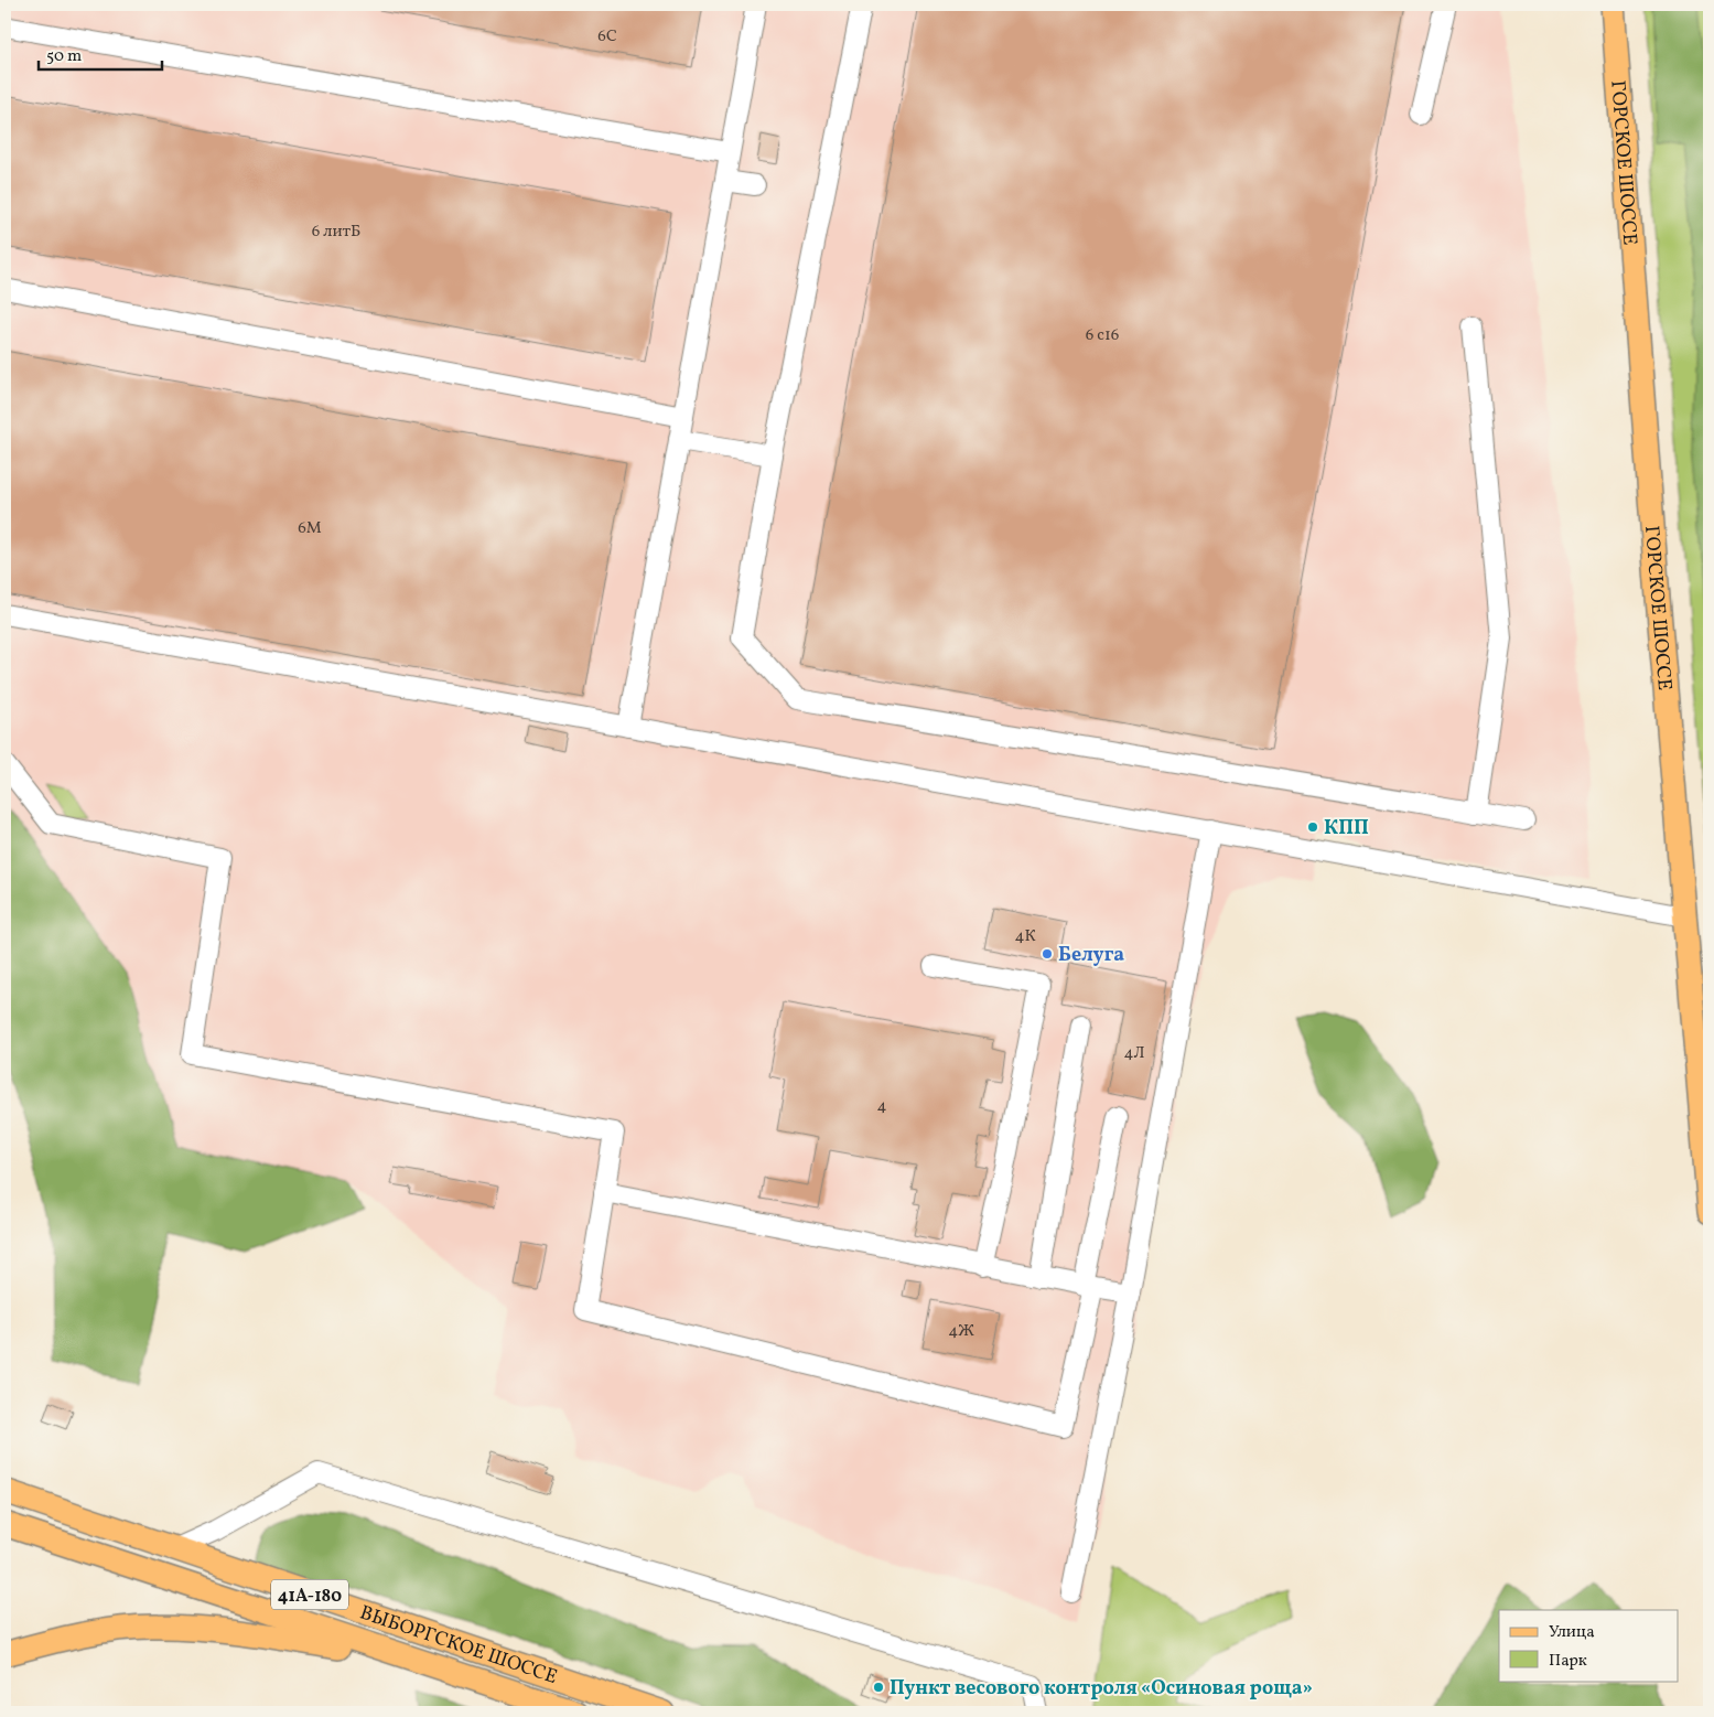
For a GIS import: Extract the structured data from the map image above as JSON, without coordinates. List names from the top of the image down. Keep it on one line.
{"streets":{"main road":["ГОРСКОЕ ШОССЕ","41А-180","ВЫБОРГСКОЕ ШОССЕ"]},"places":["КПП","Белуга","Пункт весового контроля «Осиновая роща»"],"house_numbers":["6С","6 литБ","6 с16","6М","4К","4Л","4","4Ж"],"legend":["Улица","Парк"],"scale_bar":"50 m"}
